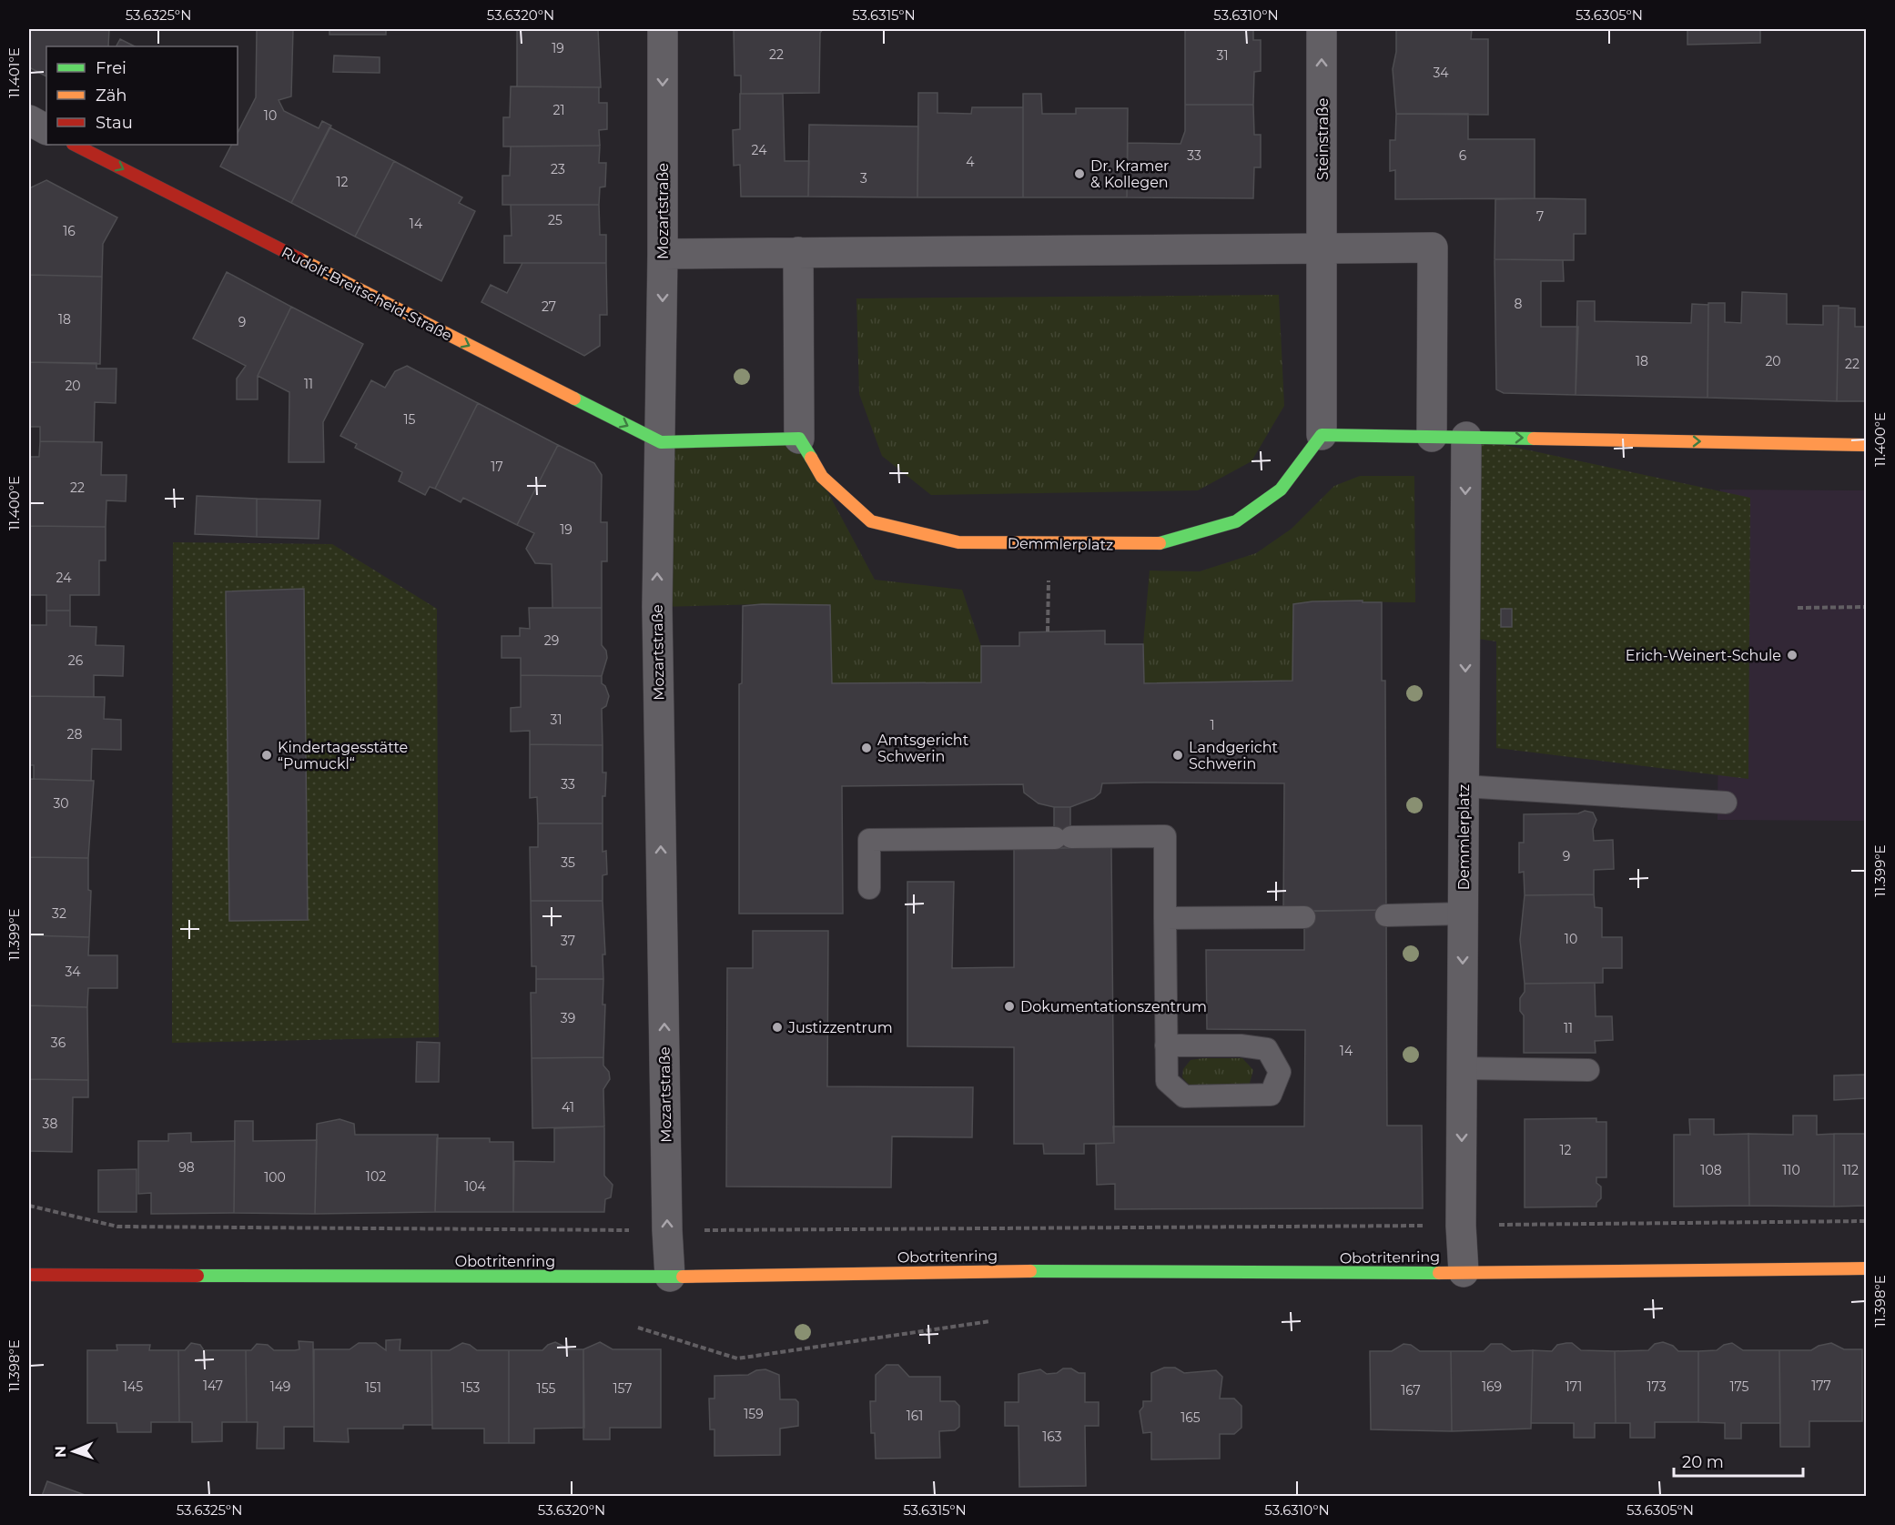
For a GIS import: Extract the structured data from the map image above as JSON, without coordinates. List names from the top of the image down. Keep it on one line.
{"streets":{"street":["Steinstraße","Mozartstraße","Rudolf-Breitscheid-Straße","Demmlerplatz","Obotritenring"]},"crossings":[["Mozartstraße","Rudolf-Breitscheid-Straße"],["Mozartstraße","Obotritenring"],["Demmlerplatz","Obotritenring"]],"one_way":["Steinstraße","Rudolf-Breitscheid-Straße","Demmlerplatz"],"places":["Dr. Kramer & Kollegen","Erich-Weinert-Schule","Amtsgericht Schwerin","Kindertagesstätte “Pumuckl“","Landgericht Schwerin","Dokumentationszentrum","Justizzentrum"],"house_numbers":["19","22","31","34","21","10","24","33","6","4","23","3","12","7","25","14","16","8","27","18","9","18","20","22","11","20","15","17","22","19","24","29","26","31","1","28","33","30","9","35","32","10","37","34","39","11","36","14","41","38","12","98","108","110","112","102","100","104","147","177","145","149","169","171","173","175","151","153","155","157","167","159","161","165","163"],"legend":["Frei","Zäh","Stau"],"scale_bar":"20 m","north":"left","coordinates":["53.6325°N","53.6320°N","53.6315°N","53.6310°N","53.6305°N","11.401°E","11.400°E","11.399°E","11.398°E"]}
